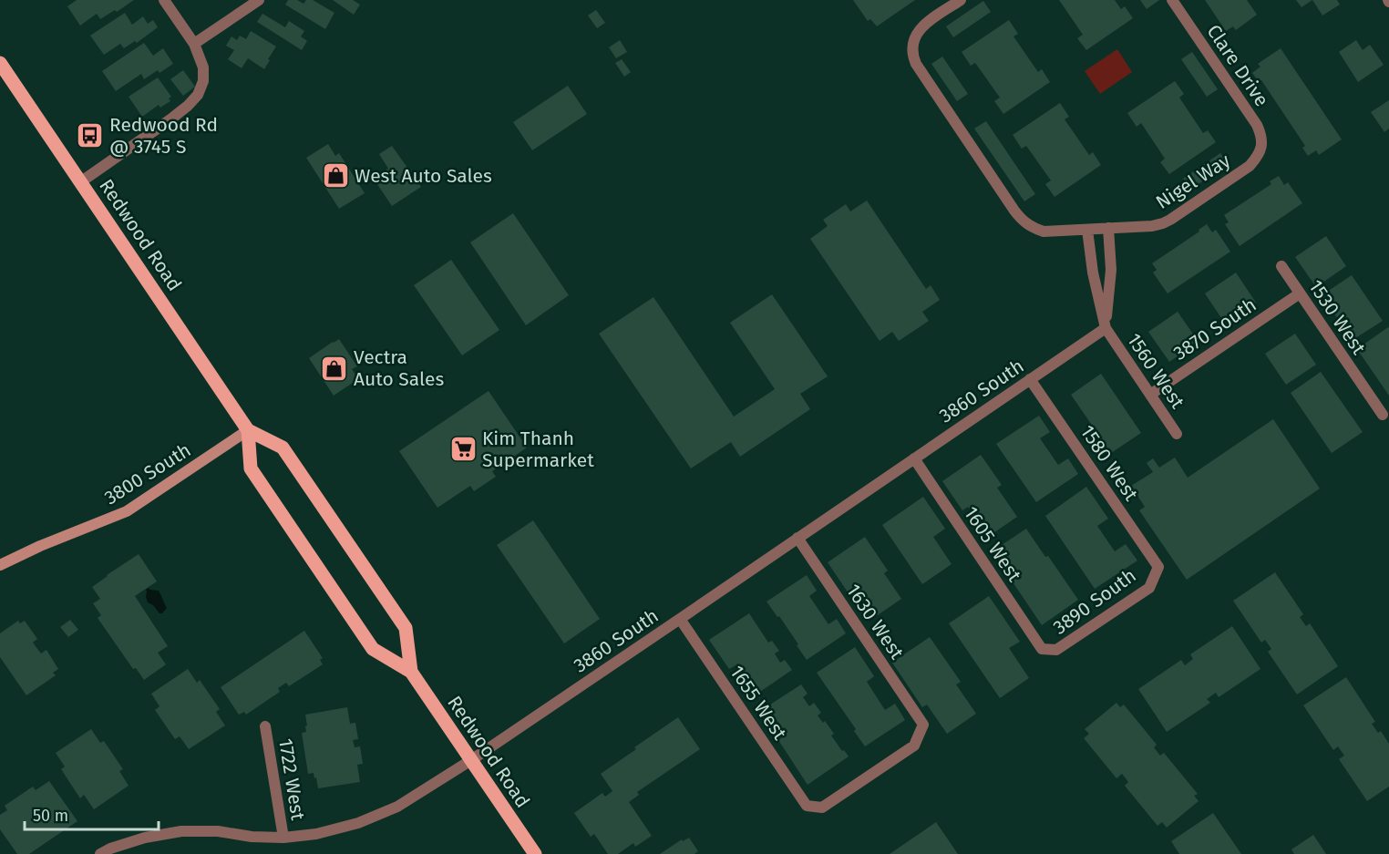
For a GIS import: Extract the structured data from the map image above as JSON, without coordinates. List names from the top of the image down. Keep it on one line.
{"streets":{"main road":["Redwood Road"],"street":["Clare Drive","Nigel Way","1530 West","3870 South","1560 West","3860 South","1580 West","3800 South","1605 West","3890 South","1630 West","1655 West","1722 West"]},"crossings":[["Clare Drive","Nigel Way"],["Redwood Road","3860 South"],["Redwood Road","3800 South"],["1530 West","3870 South"],["3870 South","1560 West"],["1560 West","3860 South"],["3860 South","1580 West"],["3860 South","1605 West"],["3860 South","1630 West"],["3860 South","1655 West"],["3860 South","1722 West"],["1580 West","3890 South"],["1605 West","3890 South"],["1630 West","1655 West"]],"places":{"bus stop":["Redwood Rd @ 3745 S"],"shop":["West Auto Sales","Vectra Auto Sales"],"supermarket":["Kim Thanh Supermarket"]},"scale_bar":"50 m"}
